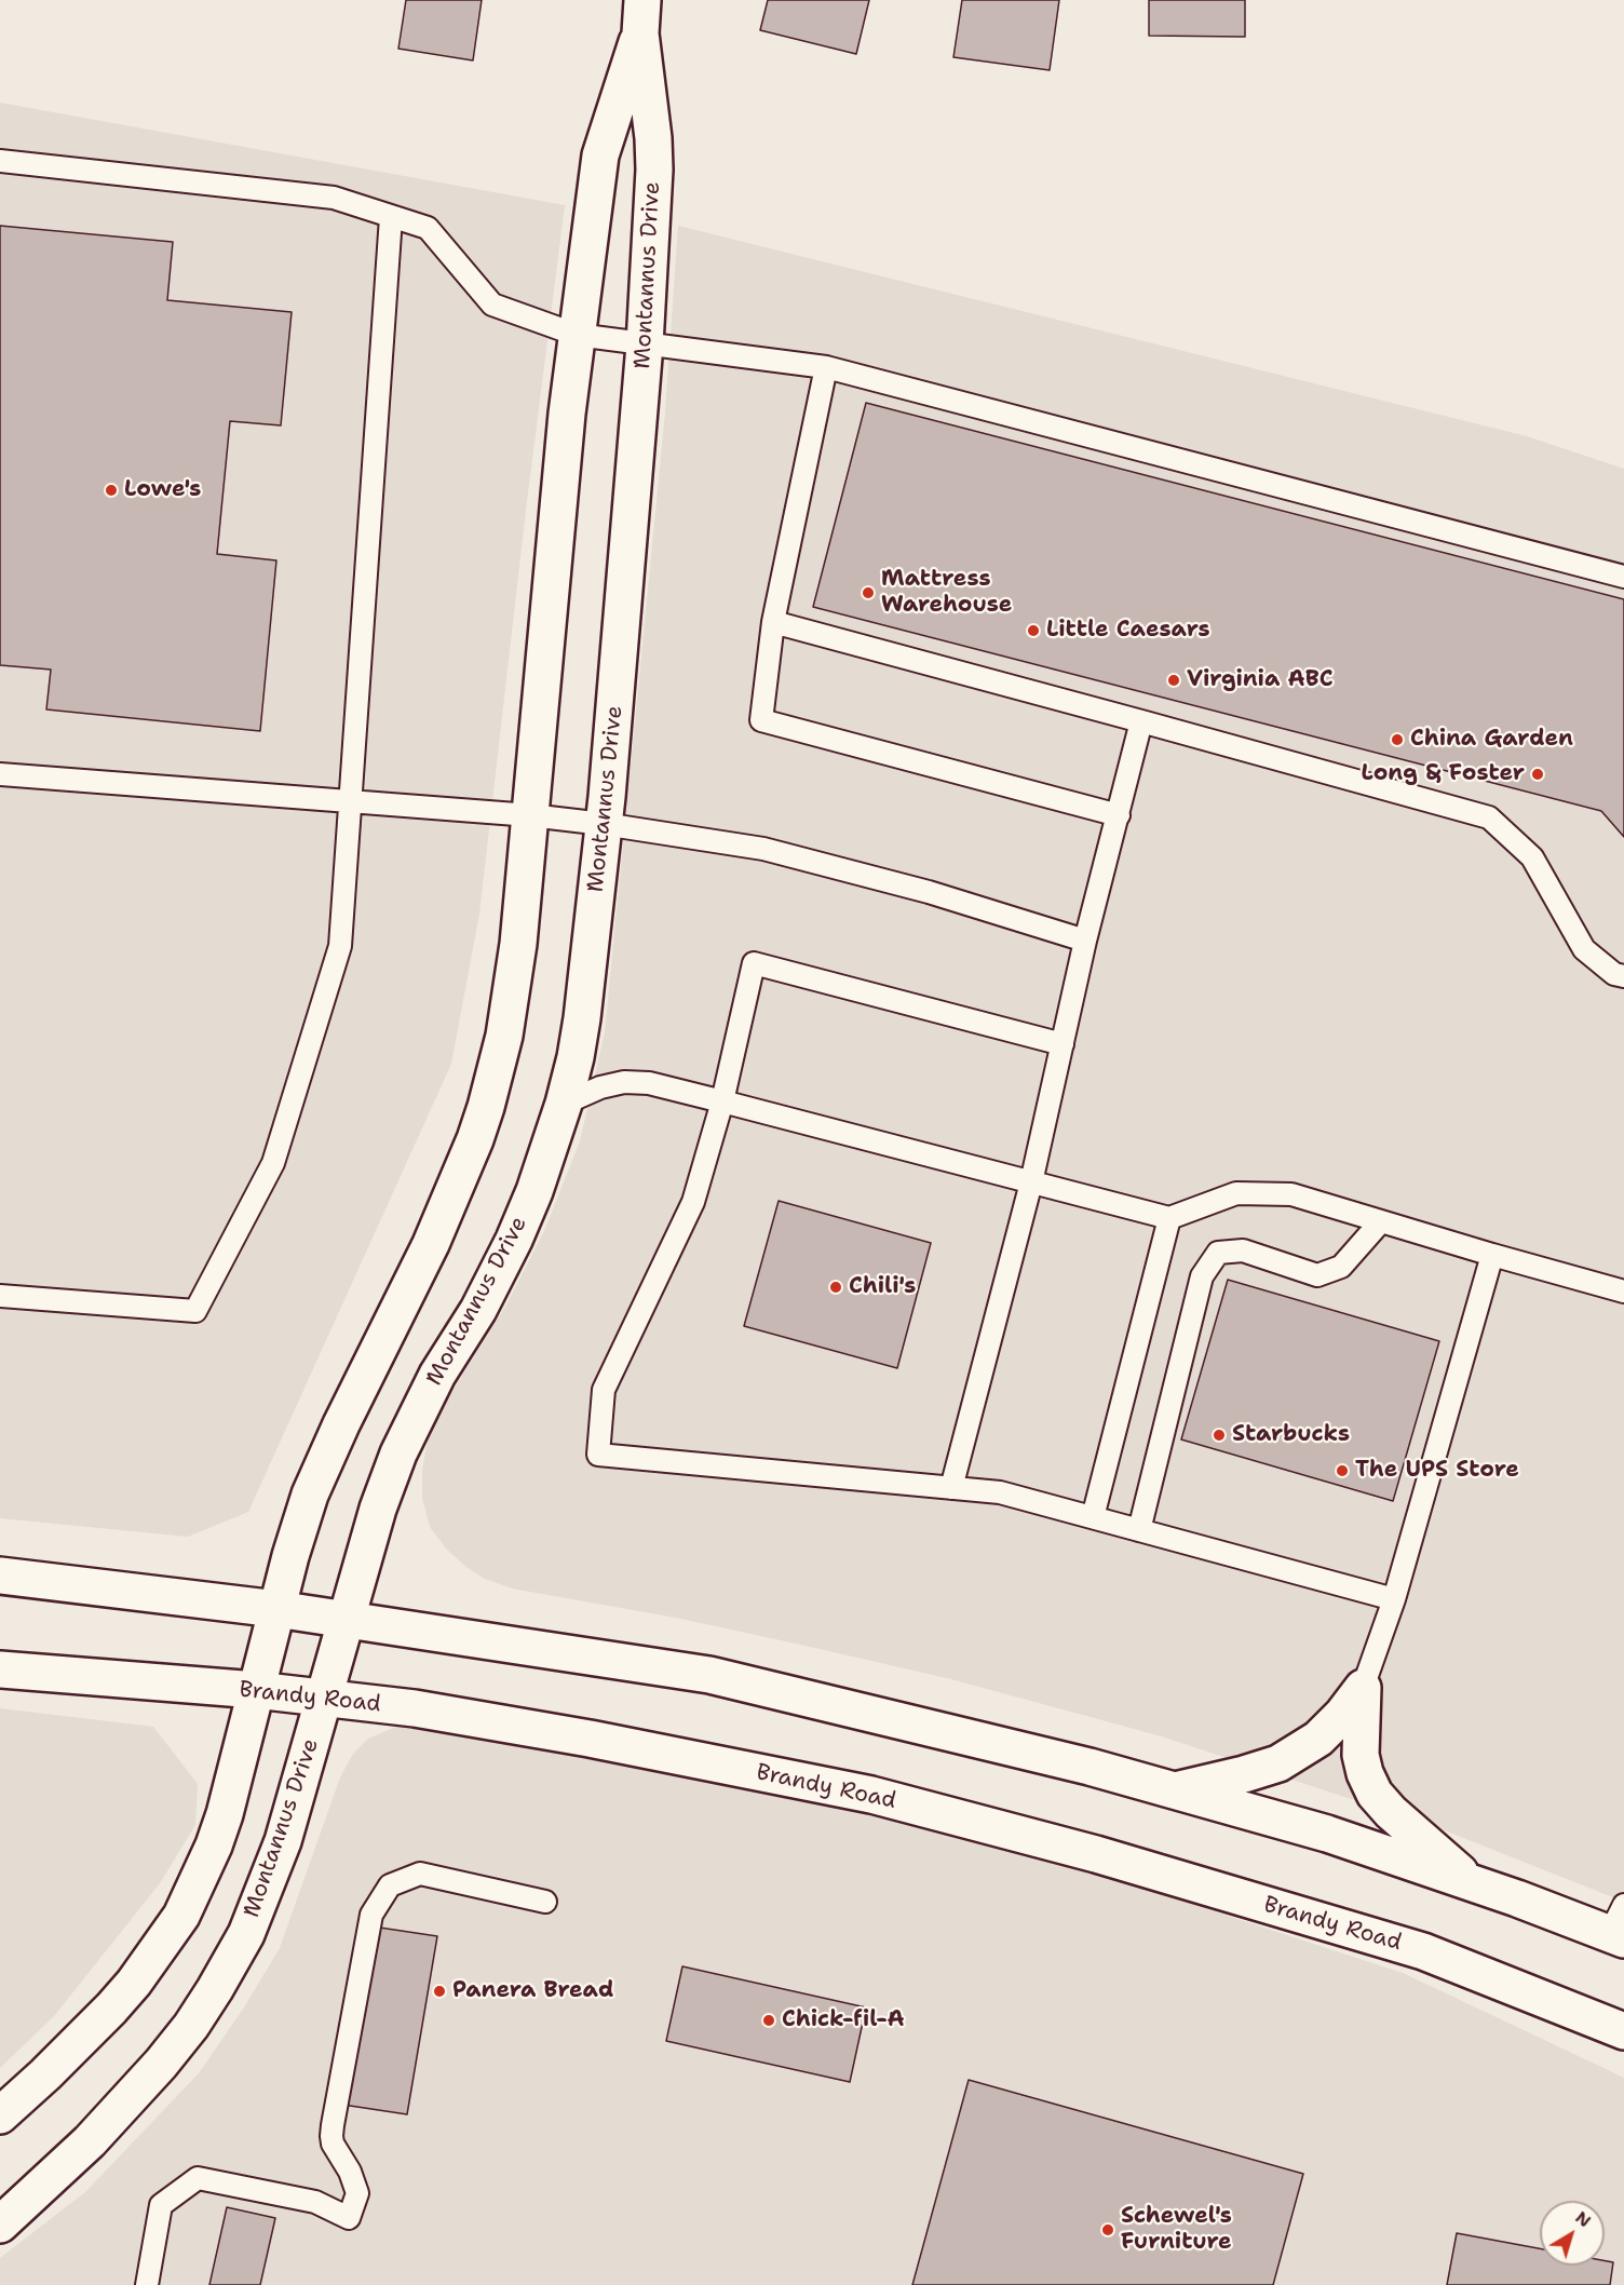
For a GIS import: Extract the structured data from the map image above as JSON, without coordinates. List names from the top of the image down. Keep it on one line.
{"streets":{"street":["Montannus Drive","Brandy Road"]},"crossings":[["Montannus Drive","Brandy Road"]],"places":["Lowe's","Mattress Warehouse","Little Caesars","Virginia ABC","China Garden","Long & Foster","Chili's","Starbucks","The UPS Store","Panera Bread","Chick-fil-A","Schewel's Furniture"],"north":"top right"}
